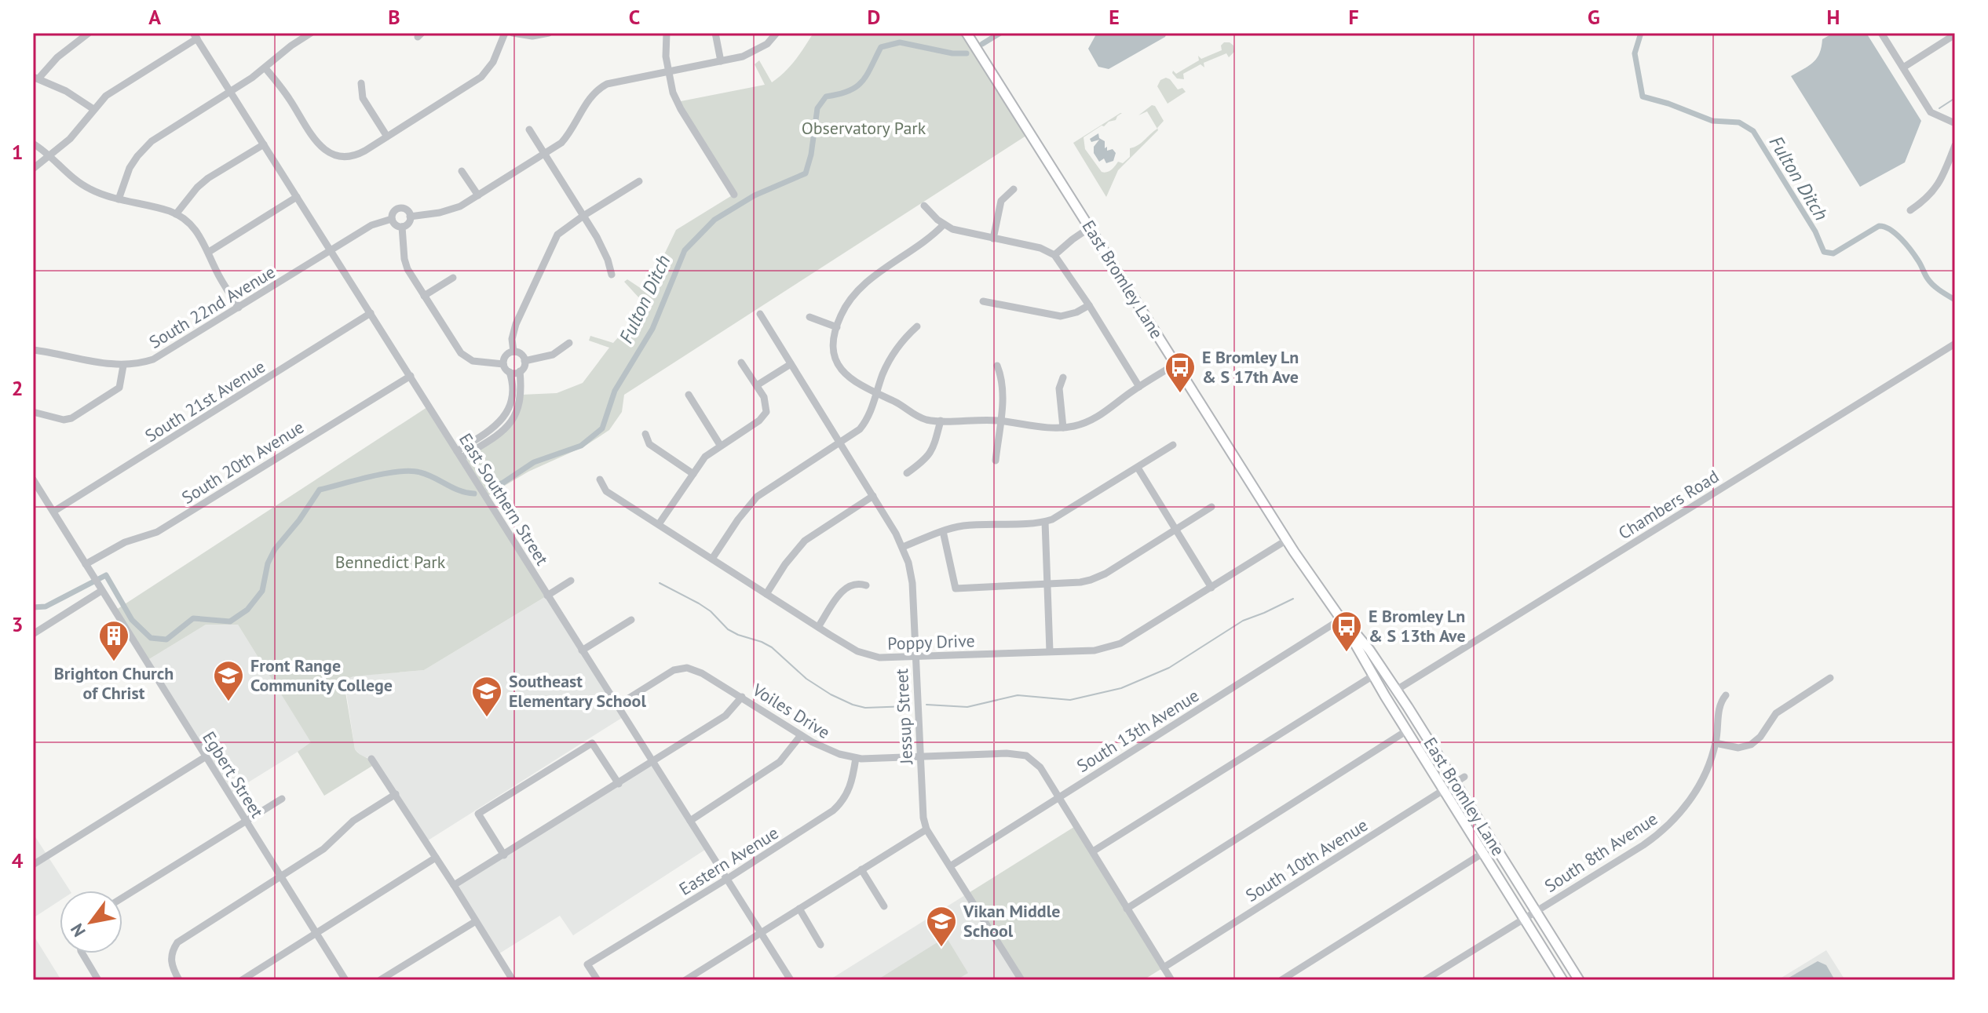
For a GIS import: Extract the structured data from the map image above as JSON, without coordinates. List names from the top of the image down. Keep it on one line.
{"streets":{"main road":["East Bromley Lane"],"street":["South 22nd Avenue","South 21st Avenue","South 20th Avenue","East Southern Street","Chambers Road","Poppy Drive","Voiles Drive","Jessup Street","South 13th Avenue","Egbert Street","South 8th Avenue","South 10th Avenue","Eastern Avenue"]},"crossings":[["East Bromley Lane","Chambers Road"],["East Bromley Lane","Poppy Drive"],["East Bromley Lane","South 13th Avenue"],["East Bromley Lane","South 8th Avenue"],["East Bromley Lane","South 10th Avenue"],["South 22nd Avenue","East Southern Street"],["South 21st Avenue","East Southern Street"],["South 21st Avenue","Egbert Street"],["South 20th Avenue","East Southern Street"],["South 20th Avenue","Egbert Street"],["East Southern Street","Voiles Drive"],["East Southern Street","Eastern Avenue"],["Poppy Drive","Jessup Street"],["Voiles Drive","Jessup Street"],["Voiles Drive","South 13th Avenue"],["Voiles Drive","Eastern Avenue"],["Jessup Street","South 13th Avenue"]],"water":["Fulton Ditch"],"parks":["Observatory Park","Bennedict Park"],"places":{"bus stop":["E Bromley Ln & S 17th Ave","E Bromley Ln & S 13th Ave"],"building":["Brighton Church of Christ"],"school or university":["Front Range Community College","Southeast Elementary School","Vikan Middle School"]},"north":"bottom left","grid":{"columns":["A","B","C","D","E","F","G","H"],"rows":["1","2","3","4"]}}
